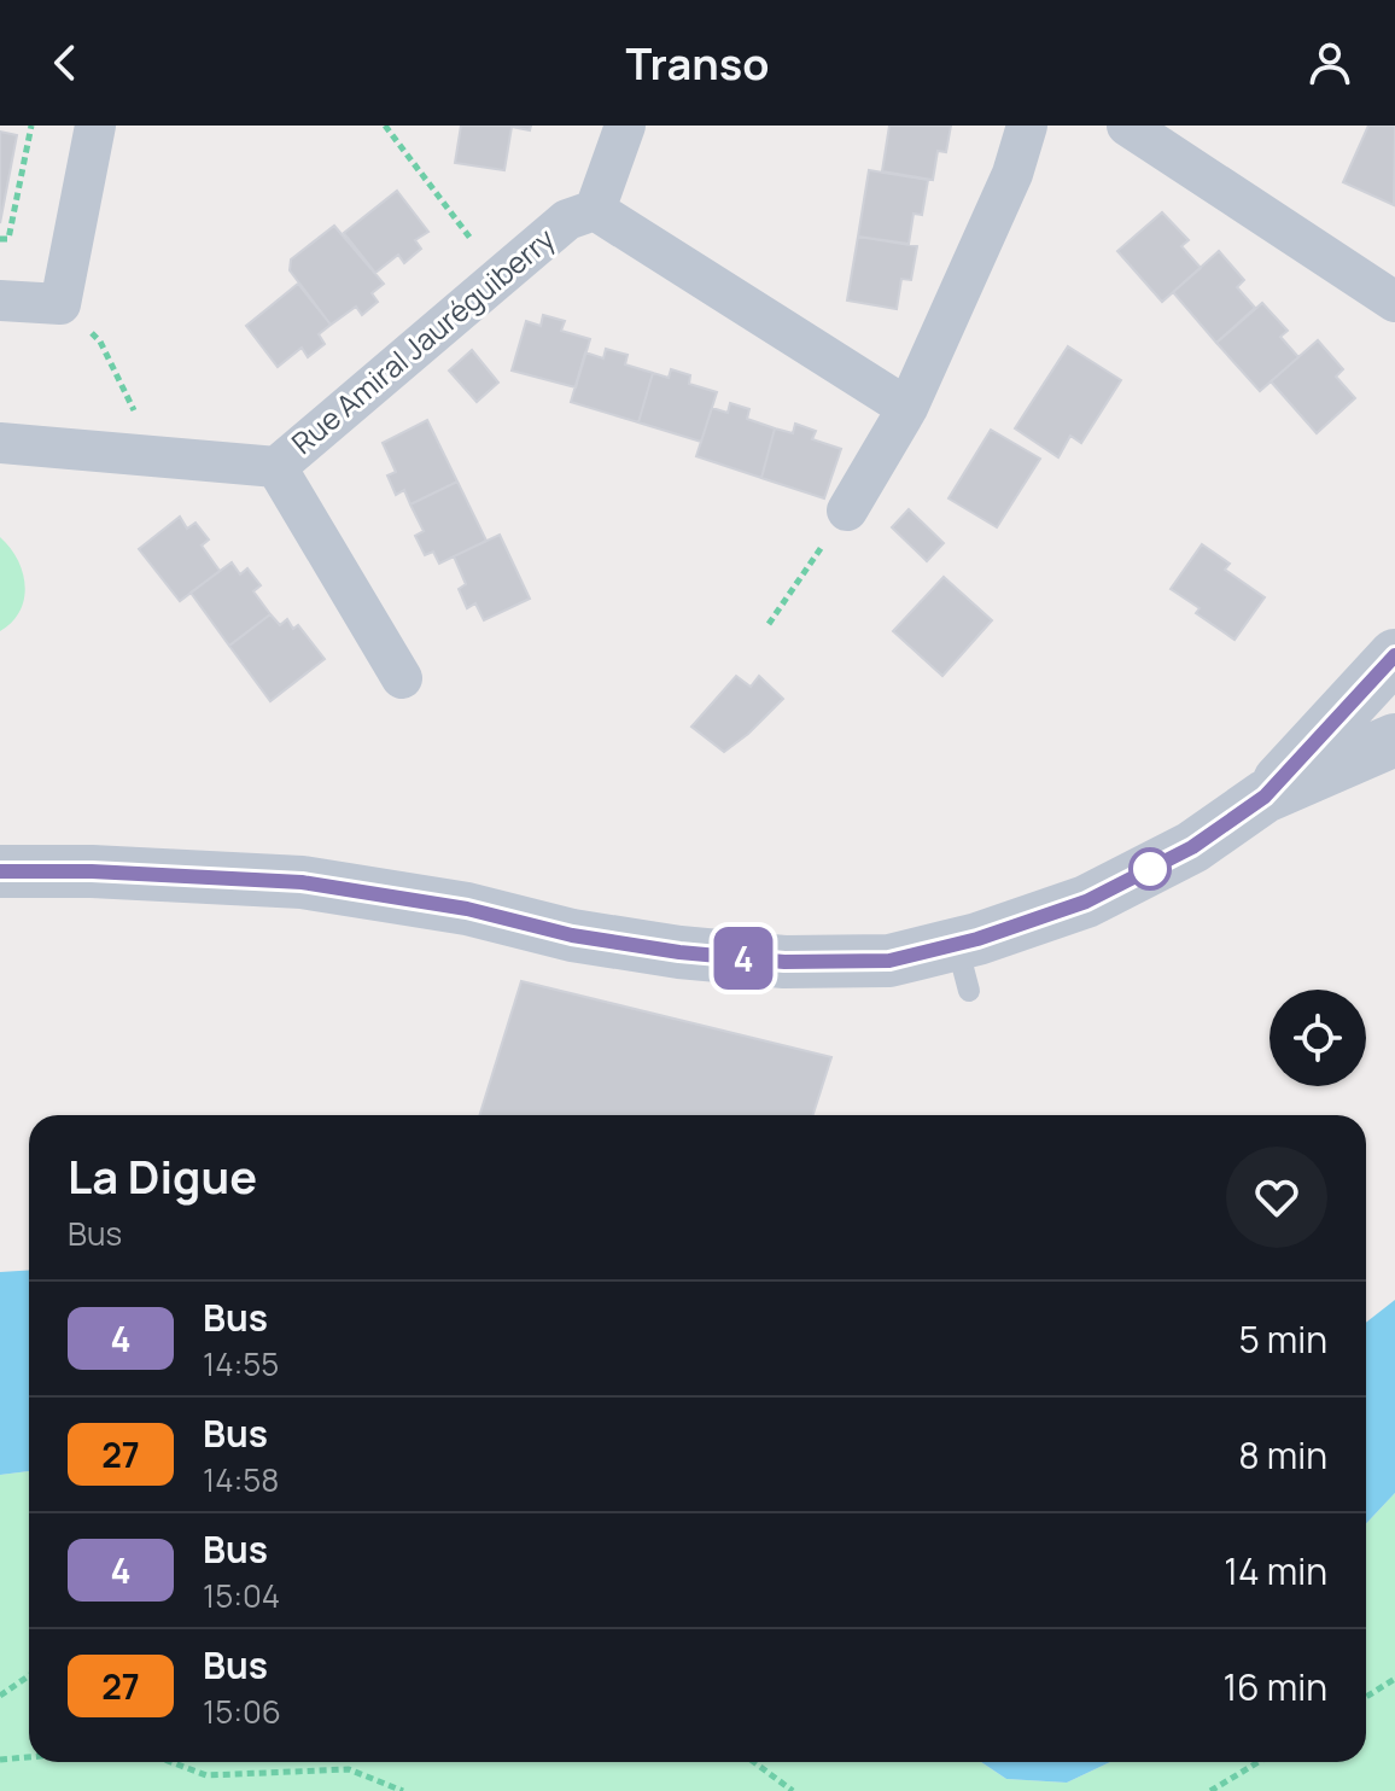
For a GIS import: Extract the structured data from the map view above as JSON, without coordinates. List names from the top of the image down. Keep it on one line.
{"streets":{"street":["Rue Amiral Jauréguiberry"]},"lines":["bus line 4"],"page":{"header":"Transo","on_map":"4","heading":["La Digue","Bus"],"list":[{"mark":"4","name":"Bus","note":"14:55","value":"5 min"},{"mark":"27","name":"Bus","note":"14:58","value":"8 min"},{"mark":"4","name":"Bus","note":"15:04","value":"14 min"},{"mark":"27","name":"Bus","note":"15:06","value":"16 min"}]}}
